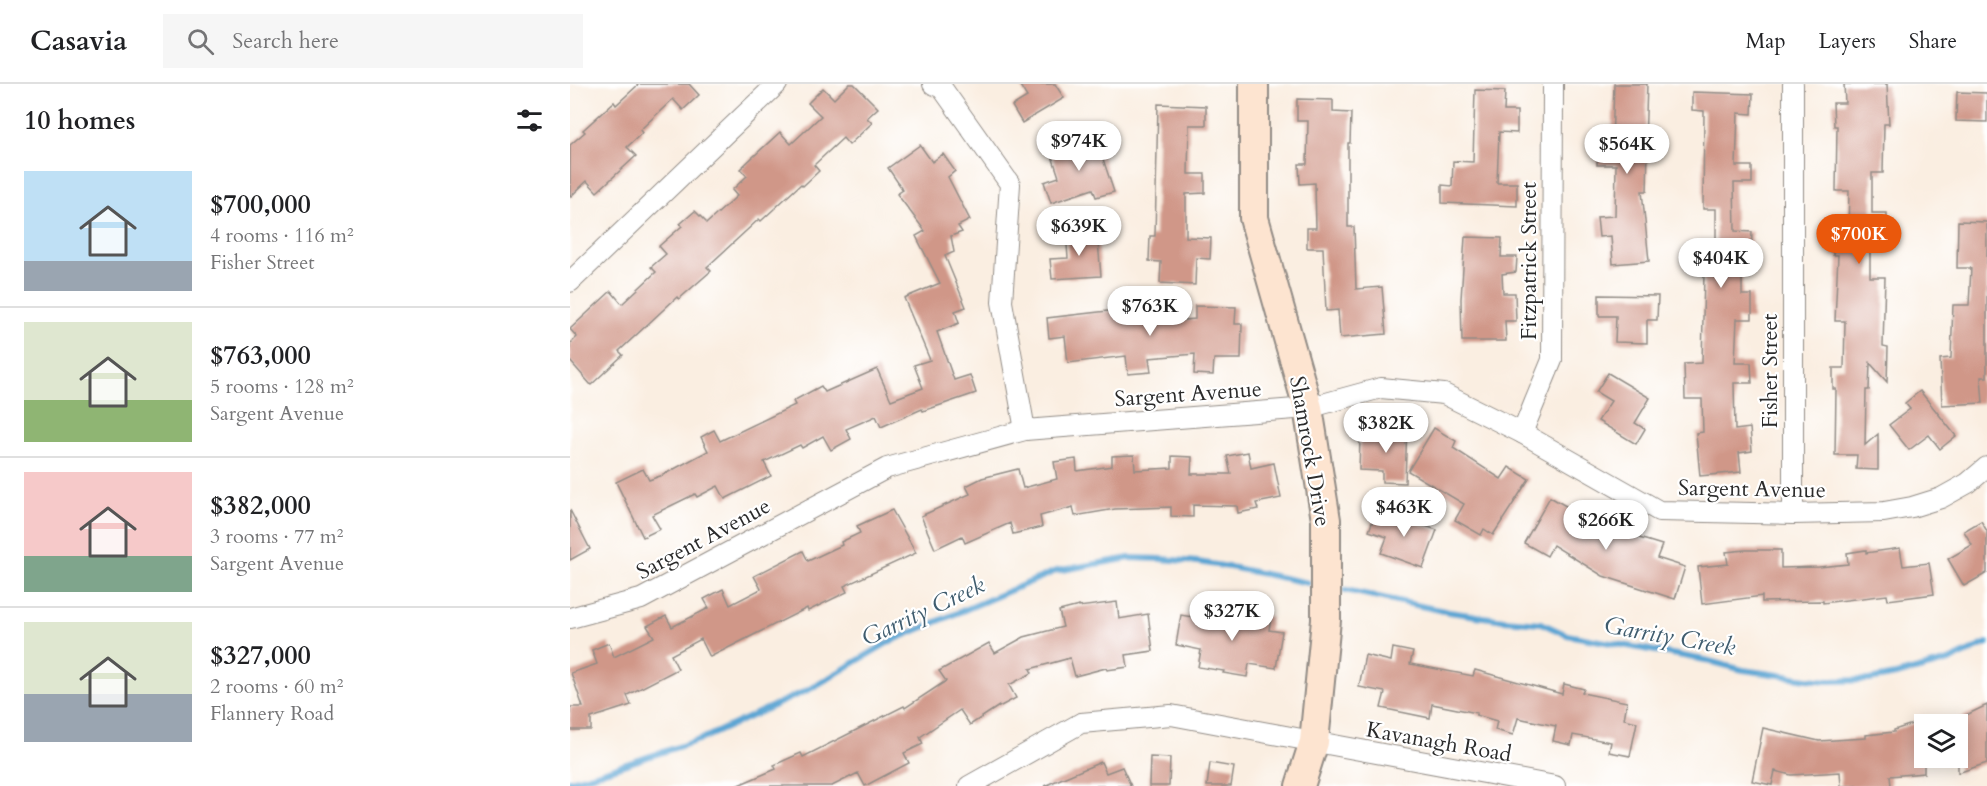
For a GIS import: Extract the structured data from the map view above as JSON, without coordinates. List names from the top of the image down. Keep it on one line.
{"streets":{"street":["Fitzpatrick Street","Fisher Street","Sargent Avenue","Shamrock Drive","Kavanagh Road"]},"crossings":[["Fitzpatrick Street","Sargent Avenue"],["Fisher Street","Sargent Avenue"],["Sargent Avenue","Shamrock Drive"],["Shamrock Drive","Kavanagh Road"]],"water":["Garrity Creek"],"page":{"header":"Casavia","search":"Search here","nav":["Map","Layers","Share"],"heading":"10 homes","price":["$974K","$564K","$639K","$700K","$404K","$763K","$382K","$463K","$266K","$327K"],"list":[{"name":"$700,000","note":"4 rooms · 116 m² · Fisher Street"},{"name":"$763,000","note":"5 rooms · 128 m² · Sargent Avenue"},{"name":"$382,000","note":"3 rooms · 77 m² · Sargent Avenue"},{"name":"$327,000","note":"2 rooms · 60 m² · Flannery Road"}]}}
